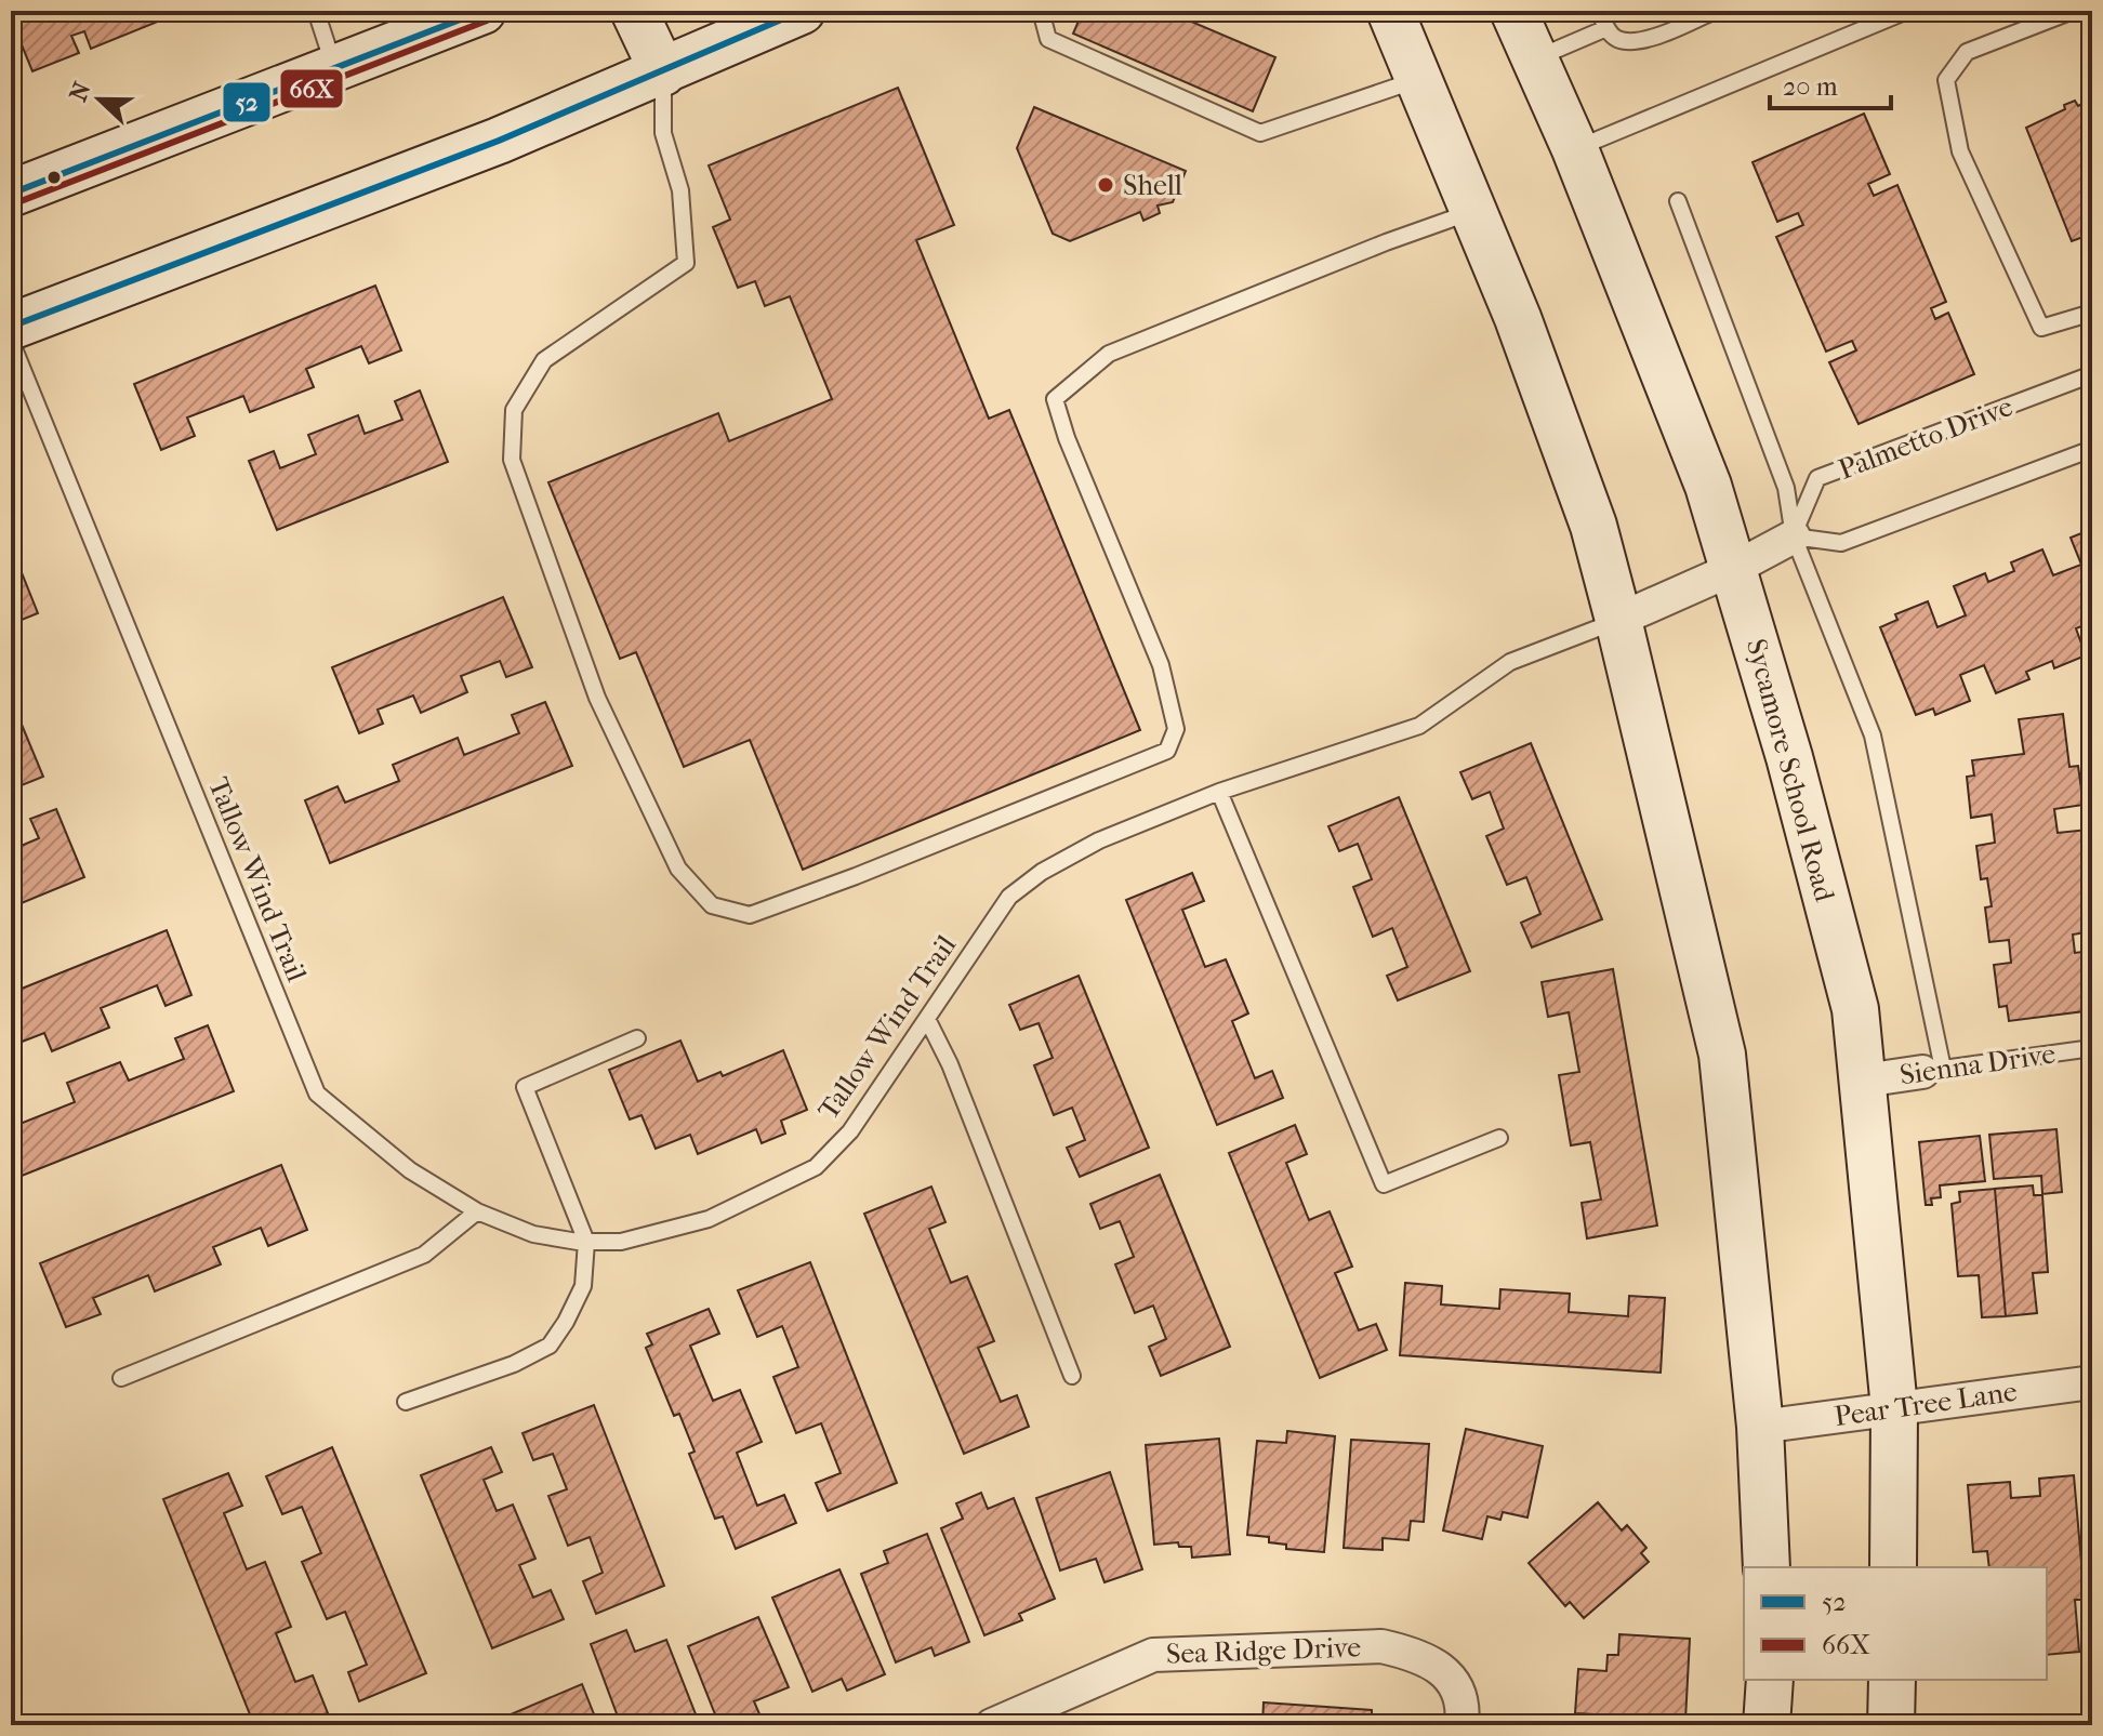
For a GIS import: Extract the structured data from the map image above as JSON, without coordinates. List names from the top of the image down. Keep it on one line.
{"streets":{"main road":["Sycamore School Road"],"street":["Sienna Drive","Pear Tree Lane","Sea Ridge Drive"],"lane":["Palmetto Drive","Tallow Wind Trail"]},"crossings":[["Sycamore School Road","Sienna Drive"],["Sycamore School Road","Pear Tree Lane"]],"places":["Shell"],"lines":["transit line 52","transit line 66X"],"legend":["52","66X"],"scale_bar":"20 m","north":"left"}
